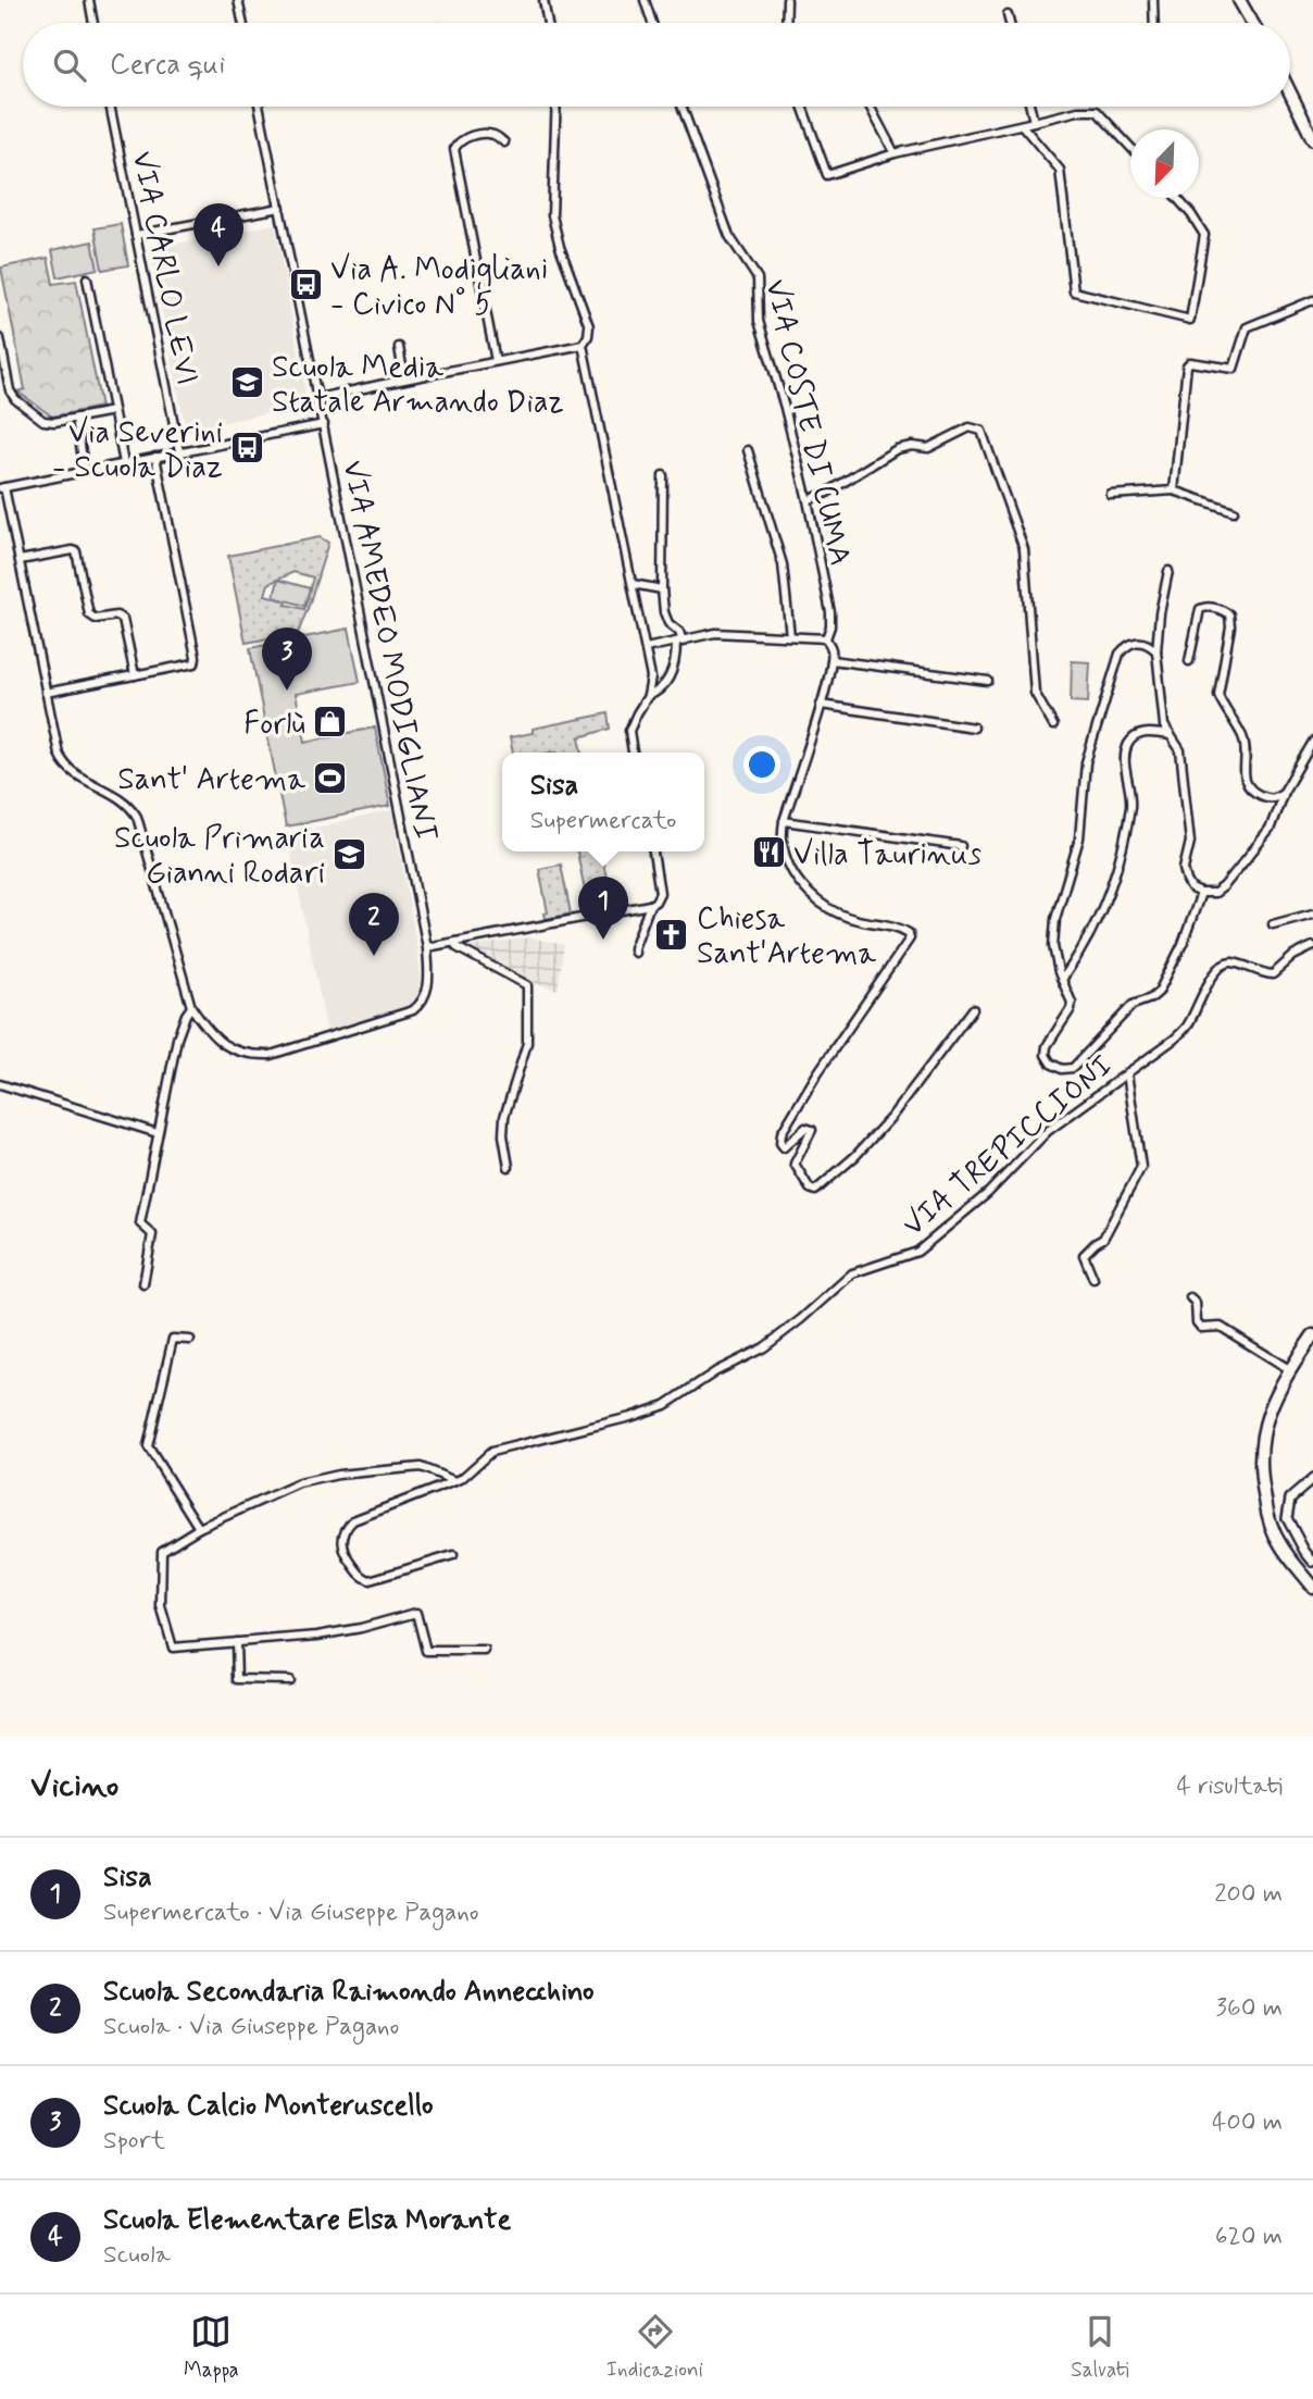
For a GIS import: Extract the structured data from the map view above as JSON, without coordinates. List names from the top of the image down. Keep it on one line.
{"streets":{"street":["VIA CARLO LEVI","VIA COSTE DI CUMA","VIA AMEDEO MODIGLIANI","VIA TREPICCIONI"]},"places":{"bus stop":["Via A. Modigliani - Civico N° 5","Via Severini - Scuola Diaz"],"school or university":["Scuola Media Statale Armando Diaz","Scuola Primaria Gianni Rodari"],"shop":["Forlù"],"sports":["Sant' Artema"],"restaurant":["Villa Taurinus"],"church":["Chiesa Sant'Artema"]},"north":"bottom left","page":{"search":"Cerca qui","pins":["4","3","1","2"],"popup":["Sisa","Supermercato"],"heading":["Vicino","4 risultati"],"list":[{"mark":"1","name":"Sisa","note":"Supermercato · Via Giuseppe Pagano","value":"200 m"},{"mark":"2","name":"Scuola Secondaria Raimondo Annecchino","note":"Scuola · Via Giuseppe Pagano","value":"360 m"},{"mark":"3","name":"Scuola Calcio Monteruscello","note":"Sport","value":"400 m"},{"mark":"4","name":"Scuola Elementare Elsa Morante","note":"Scuola","value":"620 m"}],"nav":["Mappa","Indicazioni","Salvati"]}}
